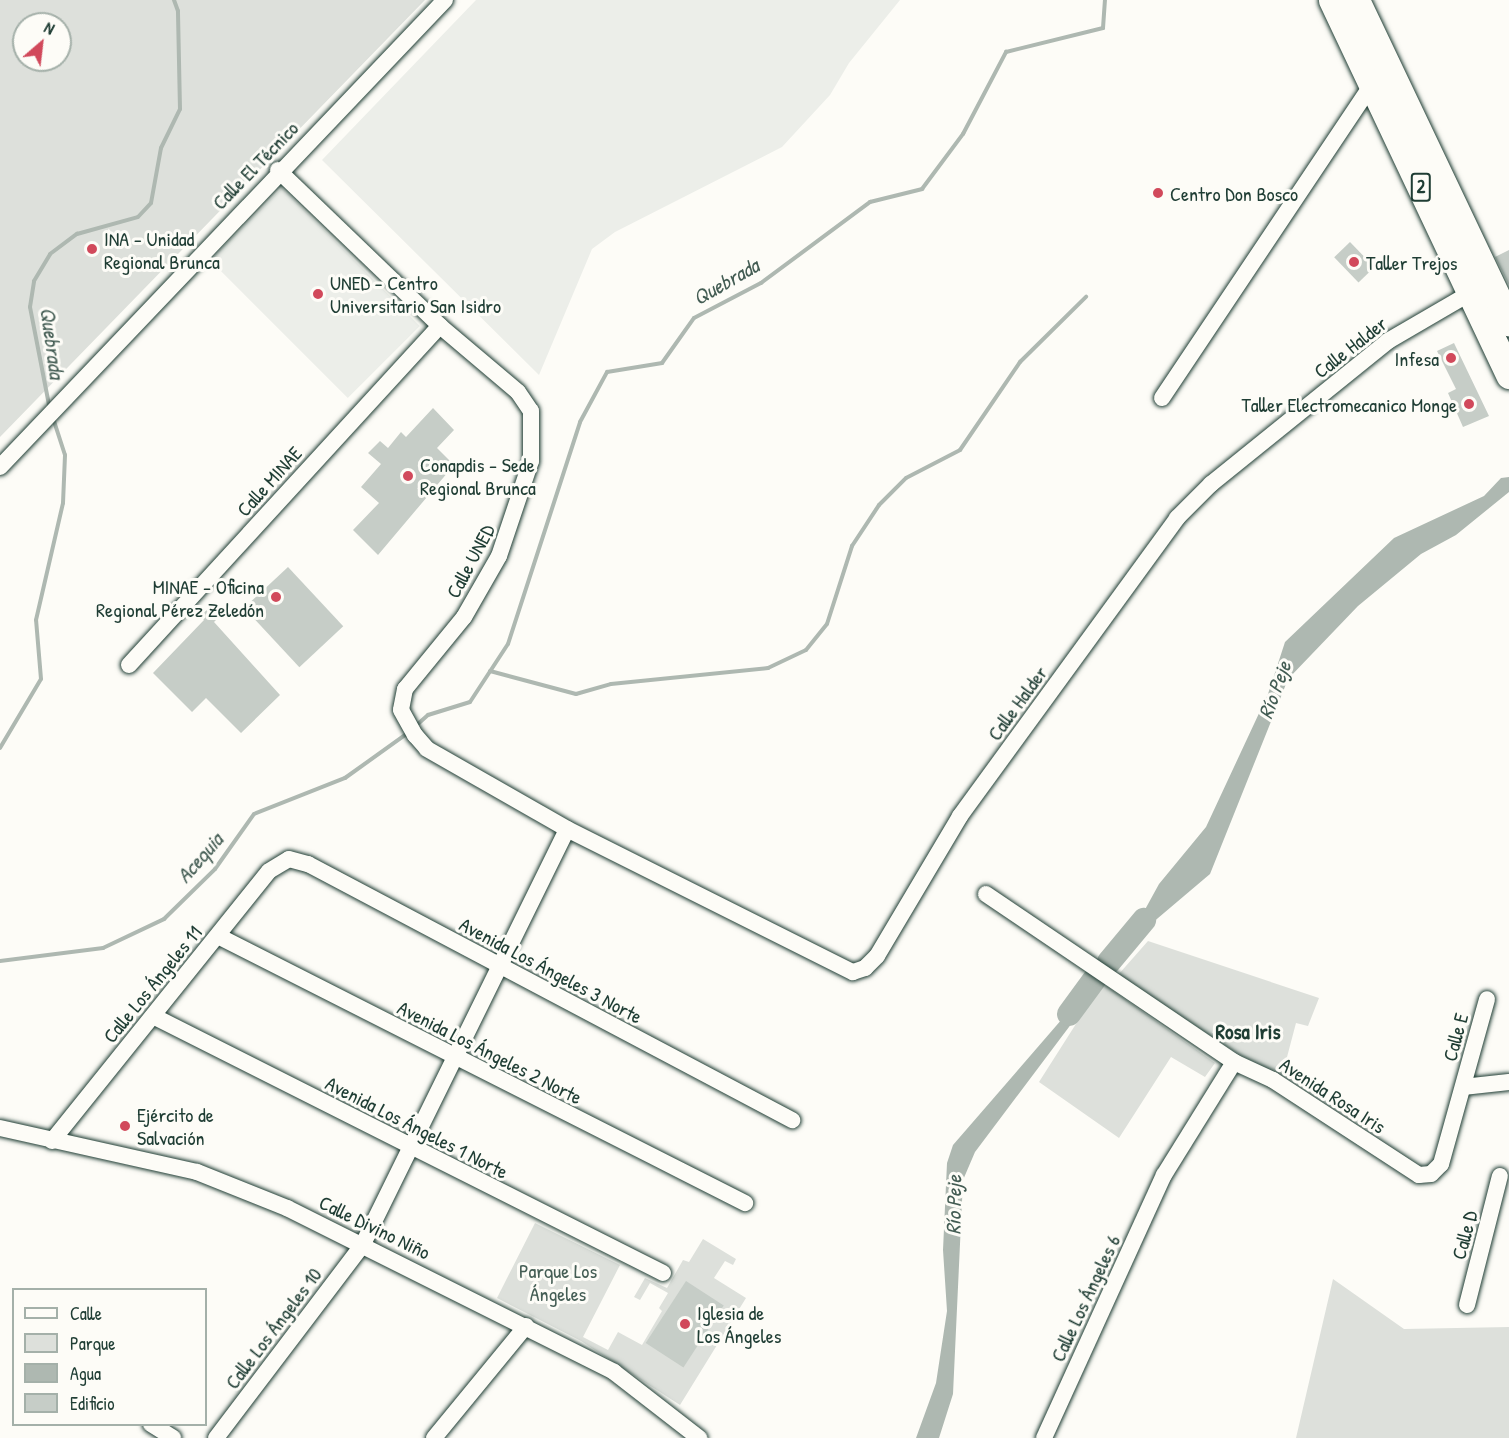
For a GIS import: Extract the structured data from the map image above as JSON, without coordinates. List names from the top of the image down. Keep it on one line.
{"streets":{"highway":["2"],"street":["Calle El Técnico","Calle Halder","Calle MINAE","Calle UNED","Avenida Los Ángeles 3 Norte","Calle Los Ángeles 11","Calle E","Avenida Los Ángeles 2 Norte","Avenida Rosa Iris","Avenida Los Ángeles 1 Norte","Calle Divino Niño","Calle D","Calle Los Ángeles 6","Calle Los Ángeles 10"]},"crossings":[["Calle El Técnico","Calle UNED"],["2","Calle Halder"],["Calle Halder","Calle UNED"],["Calle Halder","Calle Los Ángeles 10"],["Calle MINAE","Calle UNED"],["Calle UNED","Calle Los Ángeles 10"],["Avenida Los Ángeles 3 Norte","Calle Los Ángeles 11"],["Avenida Los Ángeles 3 Norte","Calle Los Ángeles 10"],["Calle Los Ángeles 11","Avenida Los Ángeles 2 Norte"],["Calle Los Ángeles 11","Avenida Los Ángeles 1 Norte"],["Calle Los Ángeles 11","Calle Divino Niño"],["Calle E","Avenida Rosa Iris"],["Avenida Los Ángeles 2 Norte","Calle Los Ángeles 10"],["Avenida Rosa Iris","Calle Los Ángeles 6"],["Avenida Los Ángeles 1 Norte","Calle Los Ángeles 10"],["Calle Divino Niño","Calle Los Ángeles 10"]],"districts":["Rosa Iris"],"water":["Quebrada","Río Peje","Acequia"],"parks":["Parque Los Ángeles"],"places":["Centro Don Bosco","INA - Unidad Regional Brunca","Taller Trejos","UNED - Centro Universitario San Isidro","Infesa","Taller Electromecanico Monge","Conapdis - Sede Regional Brunca","MINAE - Oficina Regional Pérez Zeledón","Ejército de Salvación","Iglesia de Los Ángeles"],"legend":["Calle","Parque","Agua","Edificio"],"north":"top right"}
